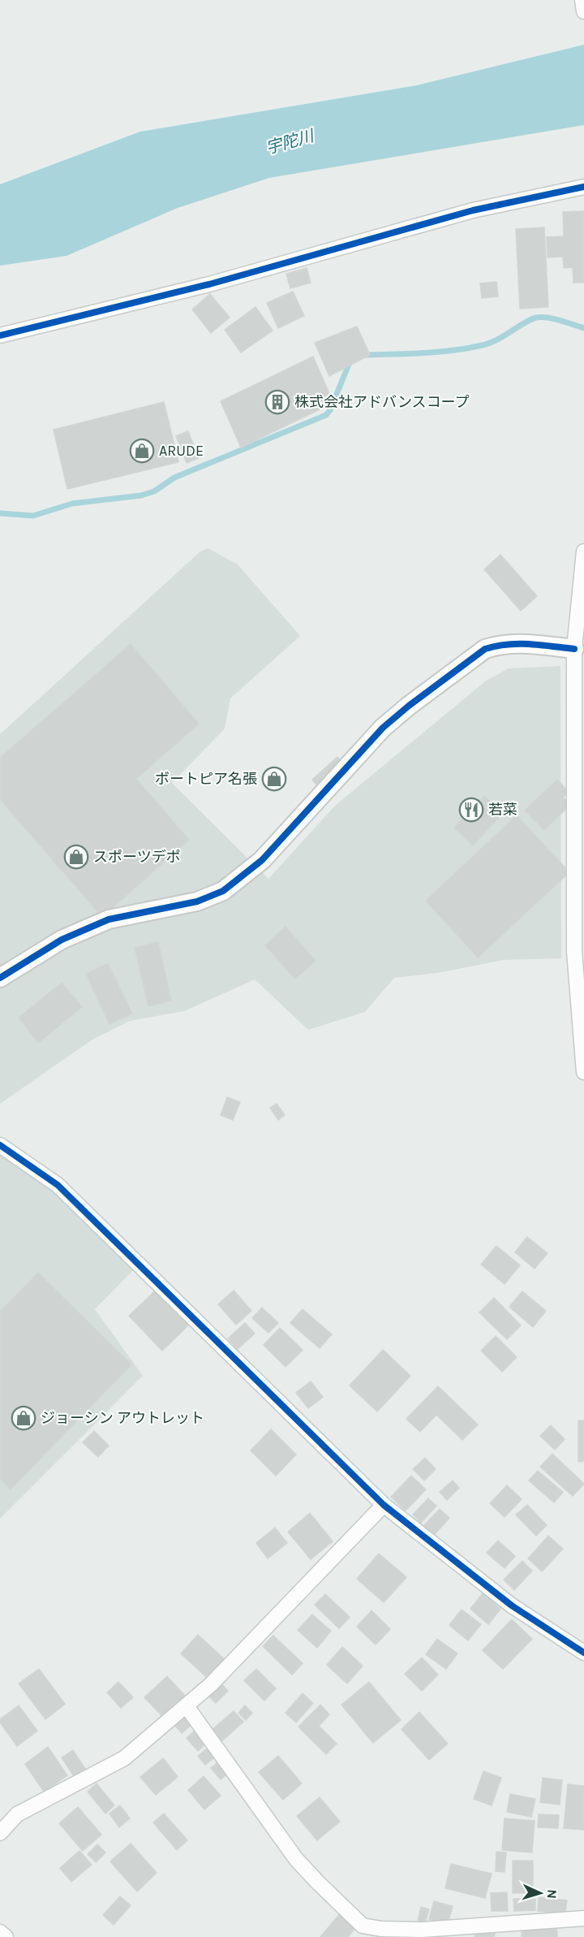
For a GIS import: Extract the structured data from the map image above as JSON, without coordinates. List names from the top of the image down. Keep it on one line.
{"water":["宇陀川"],"places":{"building":["株式会社アドバンスコープ"],"shop":["ARUDE","ボートピア名張","スポーツデポ","ジョーシン アウトレット"],"restaurant":["若菜"]},"north":"right"}
